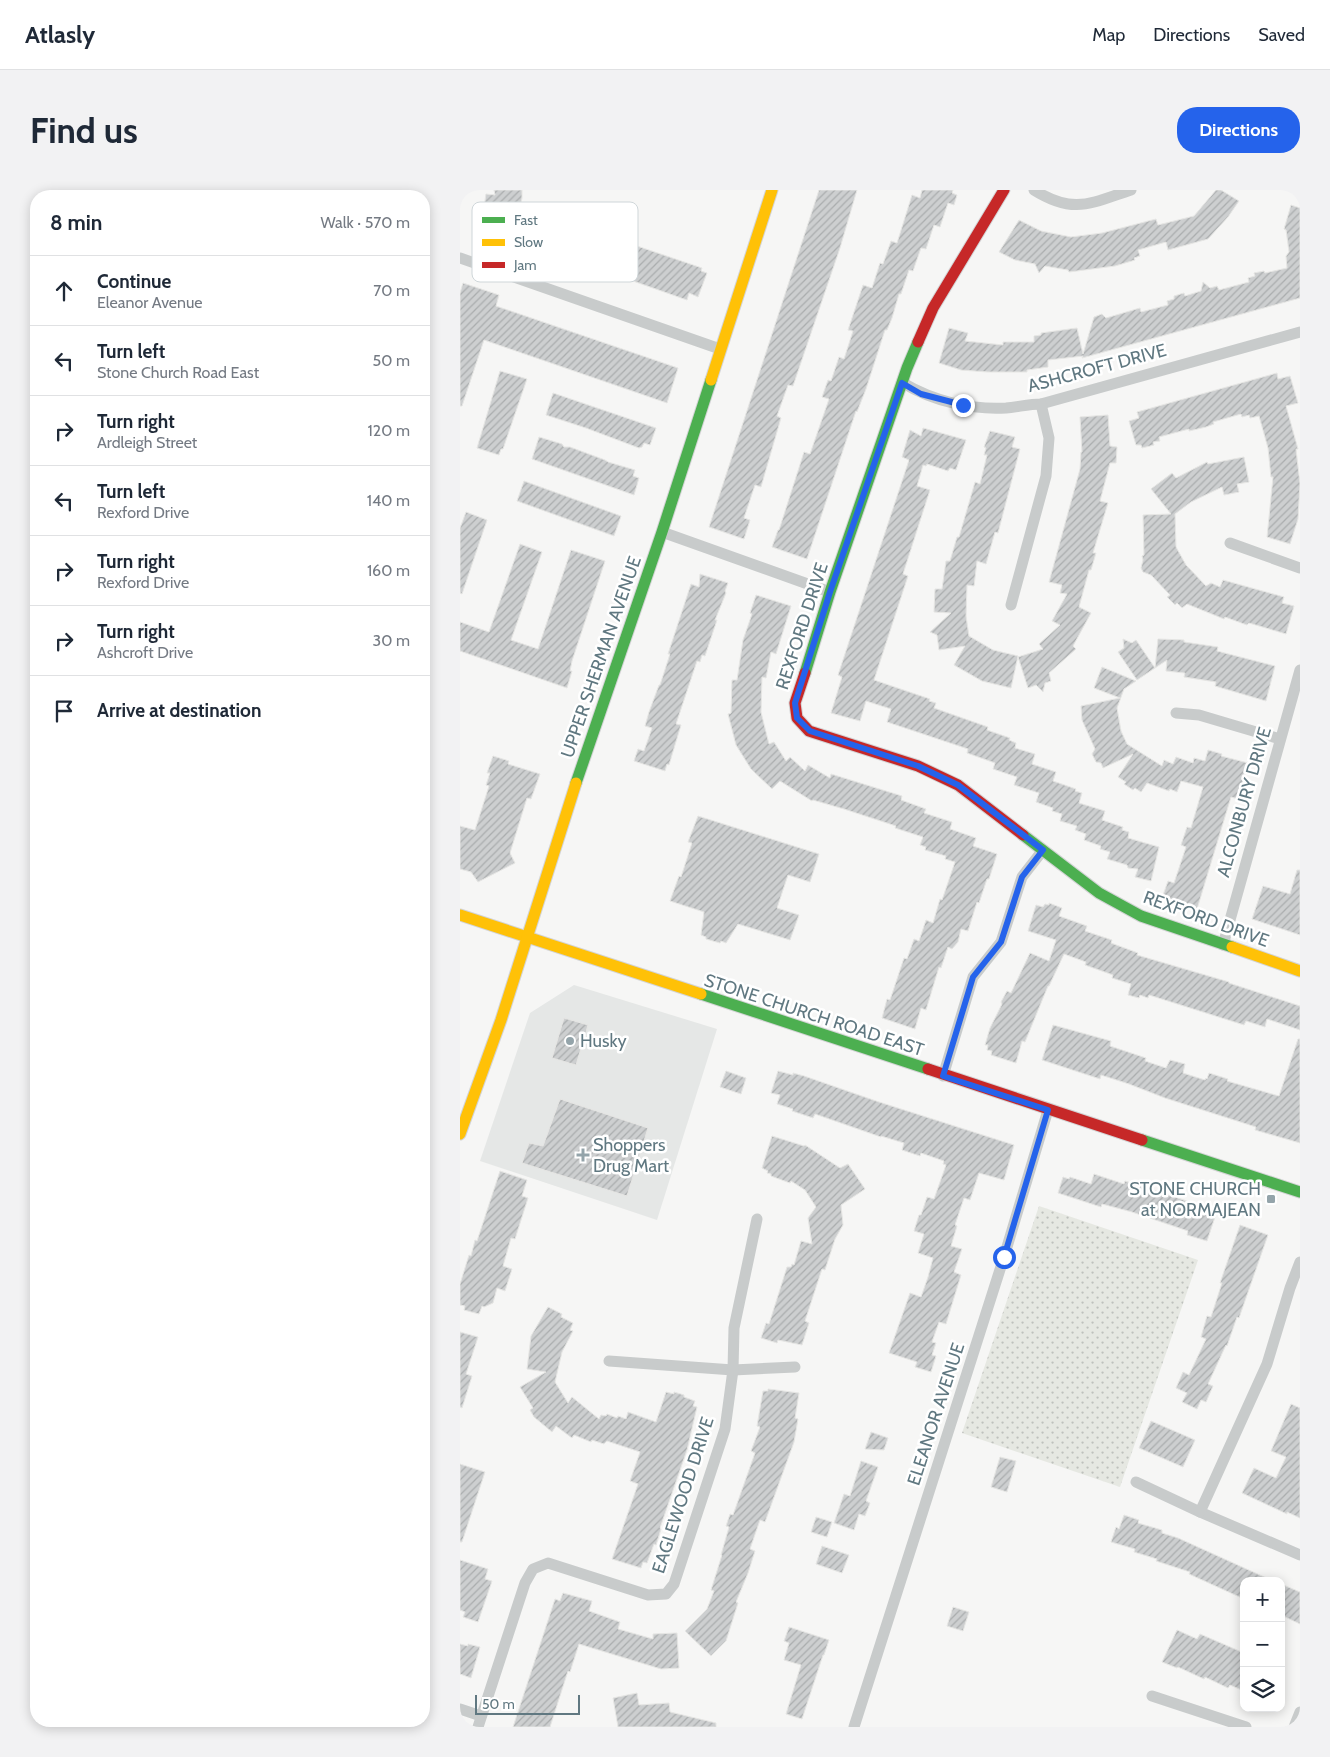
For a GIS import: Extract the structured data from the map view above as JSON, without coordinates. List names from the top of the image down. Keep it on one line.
{"streets":{"main road":["REXFORD DRIVE","UPPER SHERMAN AVENUE","STONE CHURCH ROAD EAST"],"street":["ASHCROFT DRIVE","ALCONBURY DRIVE","ELEANOR AVENUE","EAGLEWOOD DRIVE"]},"crossings":[["ASHCROFT DRIVE","REXFORD DRIVE"],["REXFORD DRIVE","ALCONBURY DRIVE"],["UPPER SHERMAN AVENUE","STONE CHURCH ROAD EAST"],["STONE CHURCH ROAD EAST","ELEANOR AVENUE"]],"places":{"other":["Husky"],"health":["Shoppers Drug Mart"],"transit":["STONE CHURCH at NORMAJEAN"]},"legend":["Fast","Slow","Jam"],"scale_bar":"50 m","page":{"header":"Atlasly","nav":["Map","Directions","Saved"],"buttons":"Directions","title":"Find us","heading":["8 min","Walk · 570 m"],"list":[["Continue","Eleanor Avenue","70 m"],["Turn left","Stone Church Road East","50 m"],["Turn right","Ardleigh Street","120 m"],["Turn left","Rexford Drive","140 m"],["Turn right","Rexford Drive","160 m"],["Turn right","Ashcroft Drive","30 m"],"Arrive at destination"],"map_buttons":["+","−"],"scale":"50 m"}}
